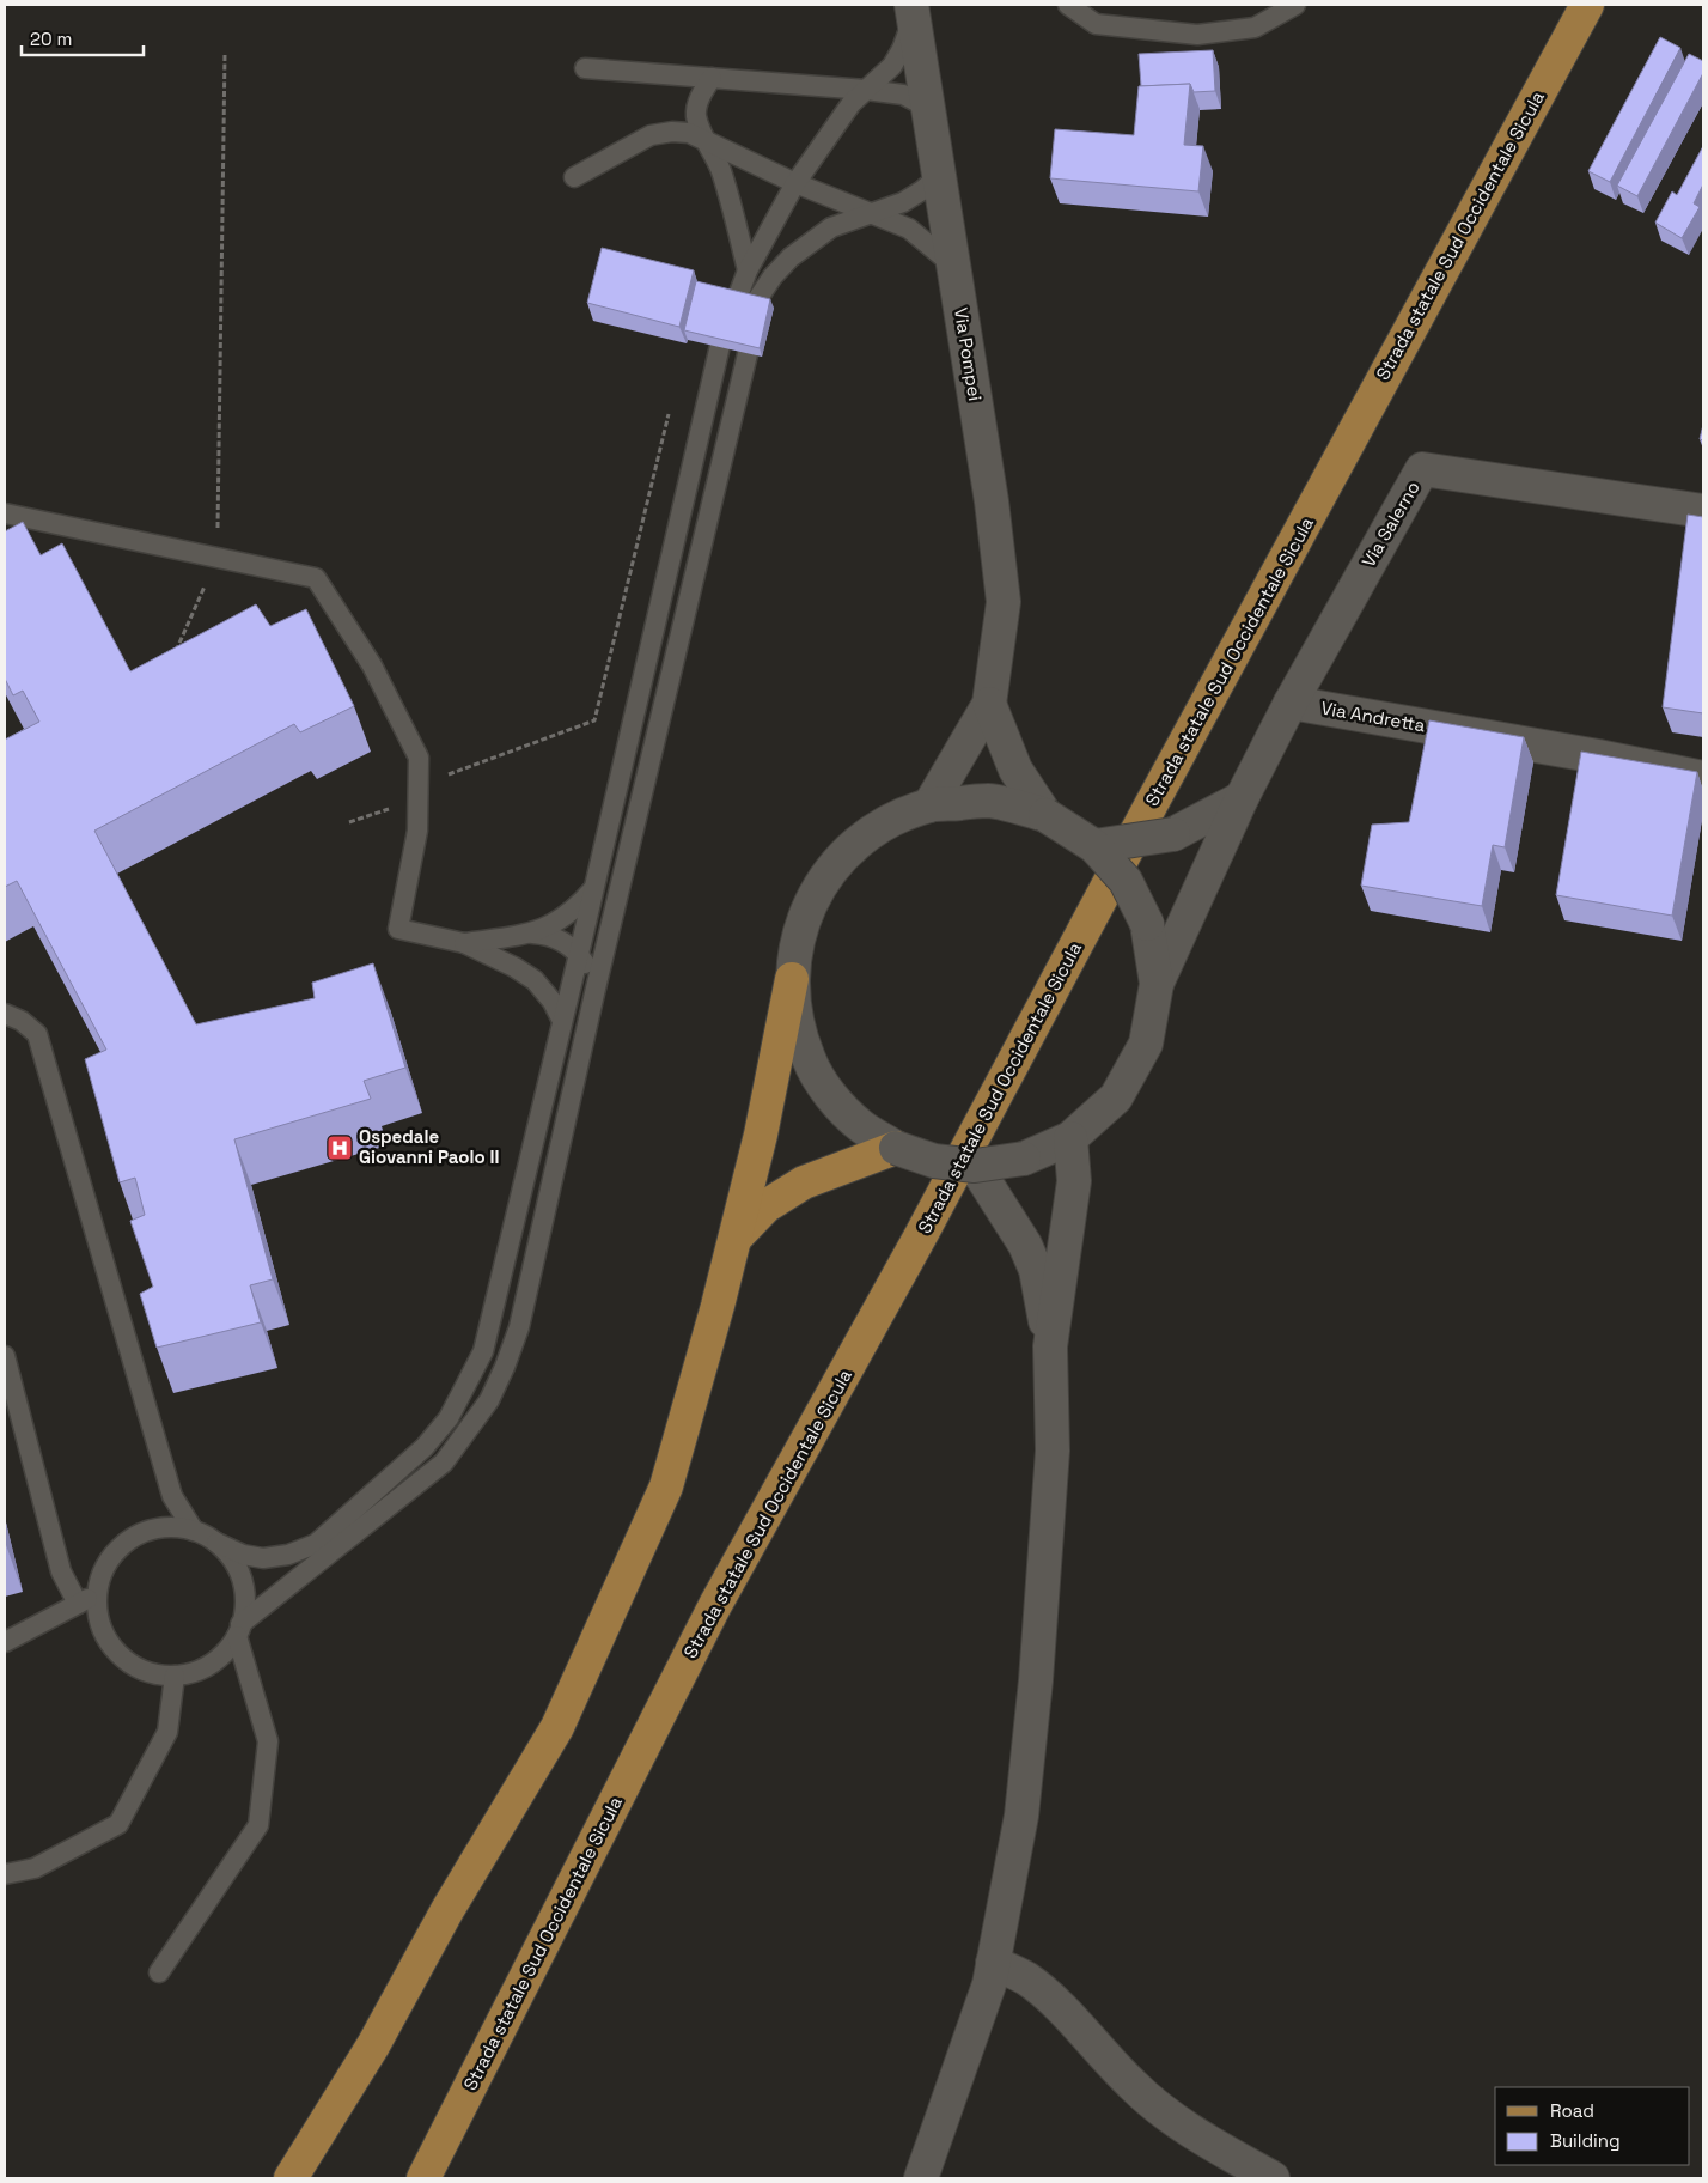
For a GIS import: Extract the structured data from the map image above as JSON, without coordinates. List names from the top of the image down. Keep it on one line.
{"streets":{"main road":["Strada statale Sud Occidentale Sicula"],"street":["Via Pompei","Via Salerno","Via Andretta"]},"crossings":[["Via Salerno","Via Andretta"]],"places":{"hospital":["Ospedale Giovanni Paolo II"]},"legend":["Road","Building"],"scale_bar":"20 m"}
